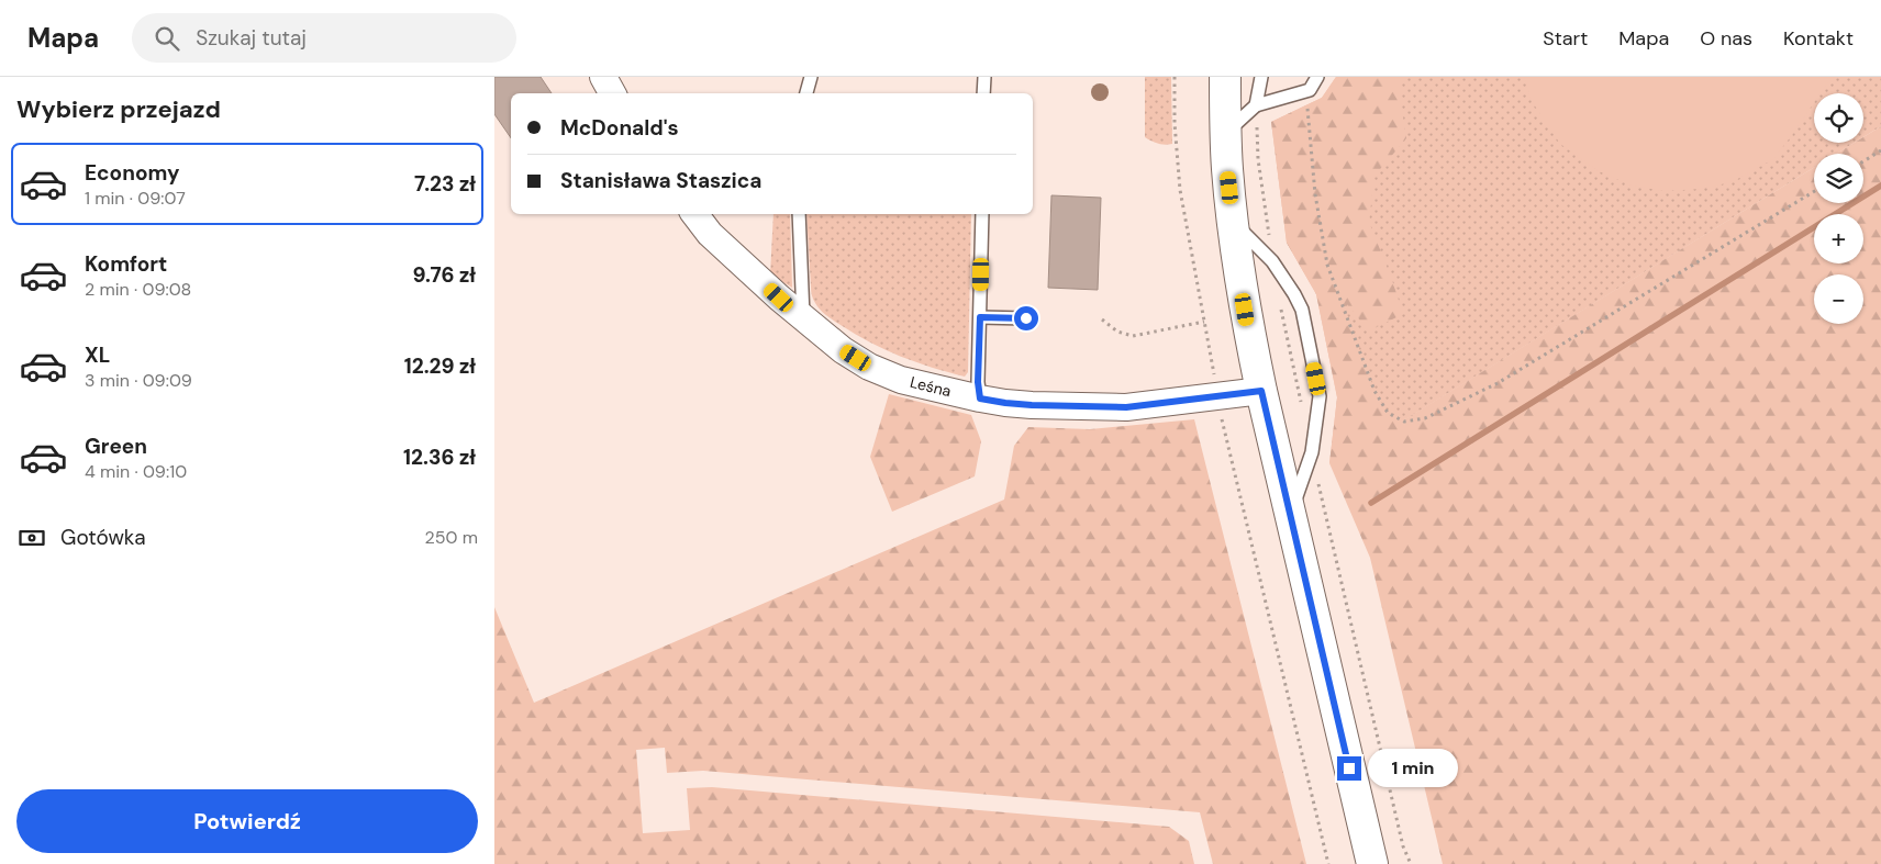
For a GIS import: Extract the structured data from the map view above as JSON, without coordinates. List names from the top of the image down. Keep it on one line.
{"streets":{"street":["Leśna"]},"page":{"header":"Mapa","search":"Szukaj tutaj","nav":["Start","Mapa","O nas","Kontakt"],"heading":"Wybierz przejazd","map_buttons":["+","−"],"banner":["McDonald's","Stanisława Staszica"],"list":[{"name":"Economy","note":"1 min · 09:07","value":"7.23 zł"},{"name":"Komfort","note":"2 min · 09:08","value":"9.76 zł"},{"name":"XL","note":"3 min · 09:09","value":"12.29 zł"},{"name":"Green","note":"4 min · 09:10","value":"12.36 zł"}],"pay":["Gotówka","250 m"],"bubble":"1 min","buttons":"Potwierdź"}}
